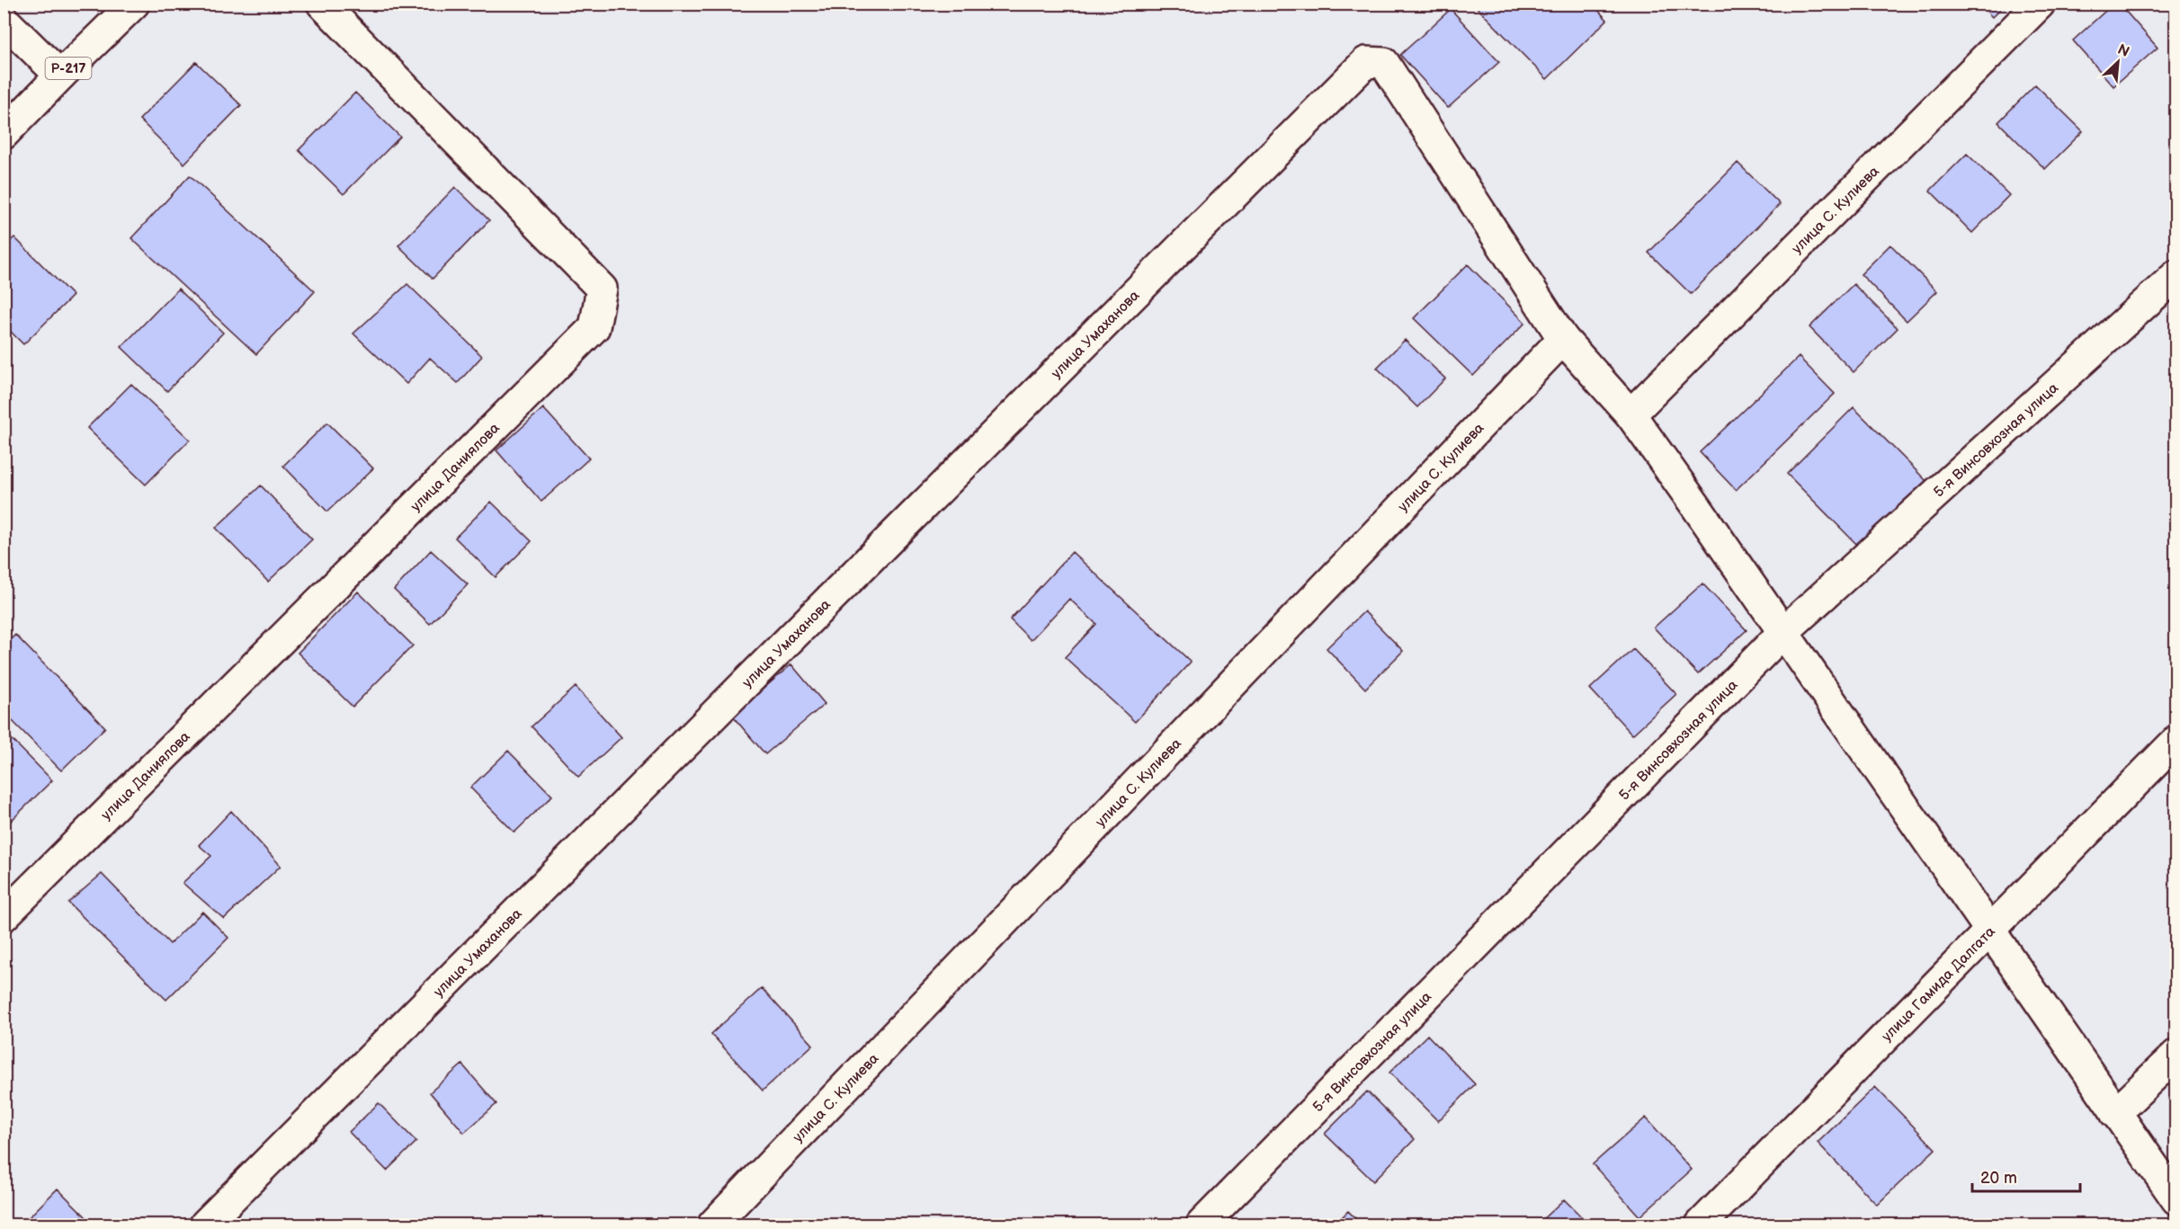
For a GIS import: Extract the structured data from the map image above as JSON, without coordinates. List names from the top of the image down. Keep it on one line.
{"streets":{"main road":["Р-217","улица С. Кулиева","улица Умаханова","5-я Винсовхозная улица","улица Даниялова","улица Гамида Далгата"]},"crossings":[["улица С. Кулиева","улица Умаханова"]],"scale_bar":"20 m","north":"top right"}
